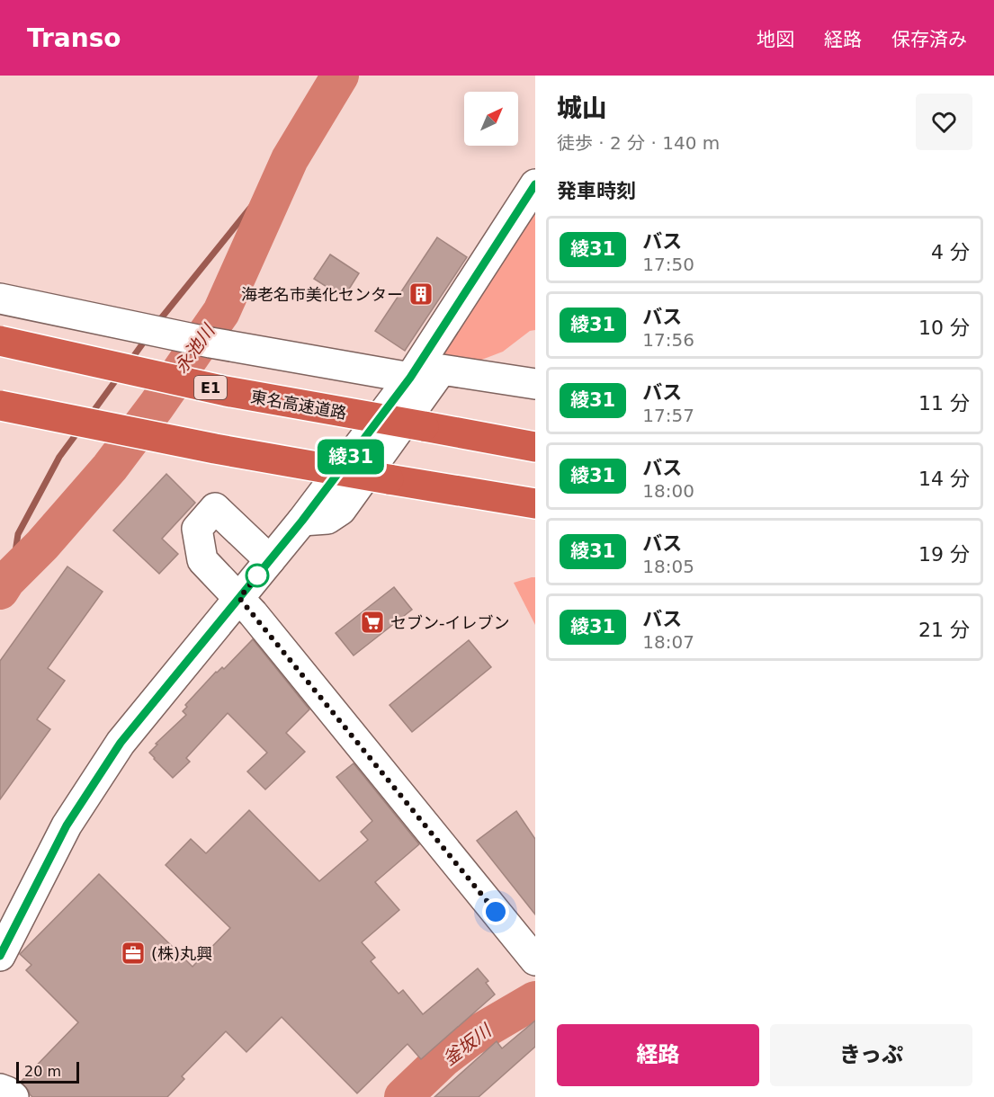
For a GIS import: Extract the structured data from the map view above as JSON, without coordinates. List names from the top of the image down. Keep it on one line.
{"streets":{"highway":["E1","東名高速道路"]},"water":["永池川","釜坂川"],"places":{"building":["海老名市美化センター"],"supermarket":["セブン-イレブン"],"office":["(株)丸興"]},"lines":["bus line 綾31"],"scale_bar":"20 m","north":"top right","page":{"header":"Transo","nav":["地図","経路","保存済み"],"on_map":"綾31","heading":[["城山","徒歩 · 2 分 · 140 m"],"発車時刻"],"list":[{"mark":"綾31","name":"バス","note":"17:50","value":"4 分"},{"mark":"綾31","name":"バス","note":"17:56","value":"10 分"},{"mark":"綾31","name":"バス","note":"17:57","value":"11 分"},{"mark":"綾31","name":"バス","note":"18:00","value":"14 分"},{"mark":"綾31","name":"バス","note":"18:05","value":"19 分"},{"mark":"綾31","name":"バス","note":"18:07","value":"21 分"}],"buttons":["経路","きっぷ"],"scale":"20 m"}}
